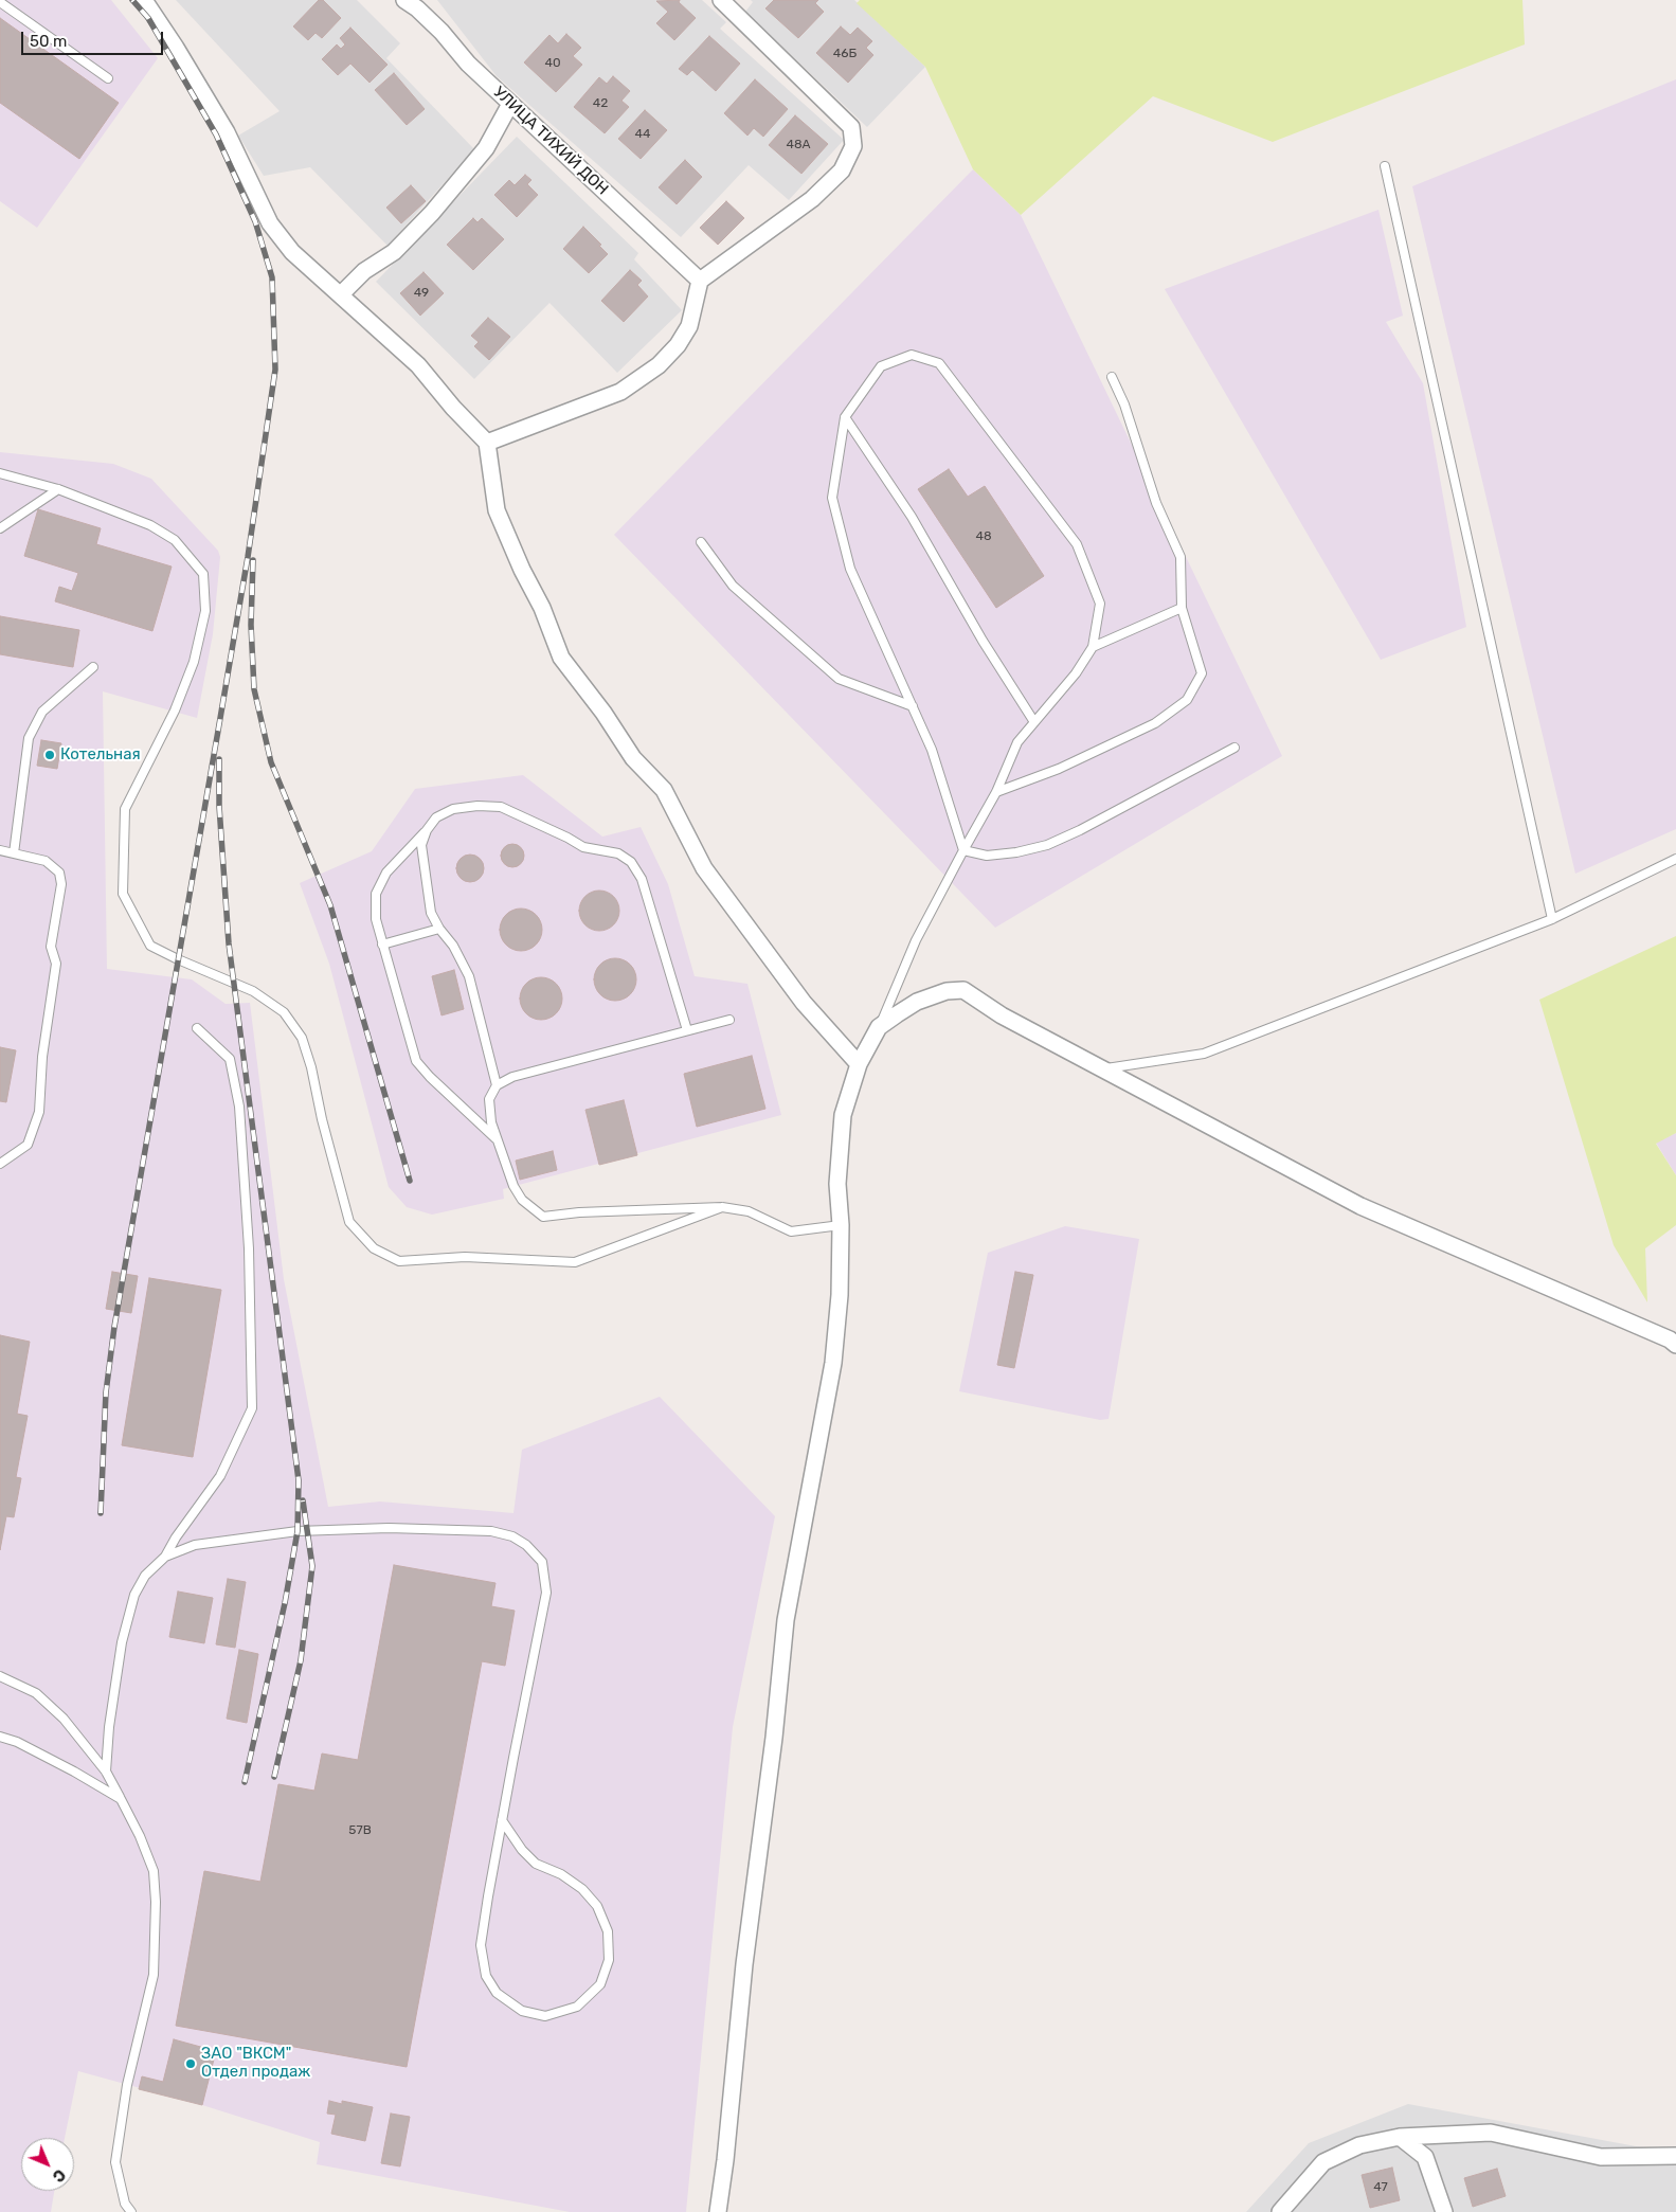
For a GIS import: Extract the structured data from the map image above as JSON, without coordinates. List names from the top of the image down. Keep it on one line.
{"streets":{"street":["УЛИЦА ТИХИЙ ДОН"]},"places":["Котельная","ЗАО \"ВКСМ\" Отдел продаж"],"house_numbers":["46Б","40","42","44","48А","49","48","57В","47"],"scale_bar":"50 m","north":"bottom right"}
